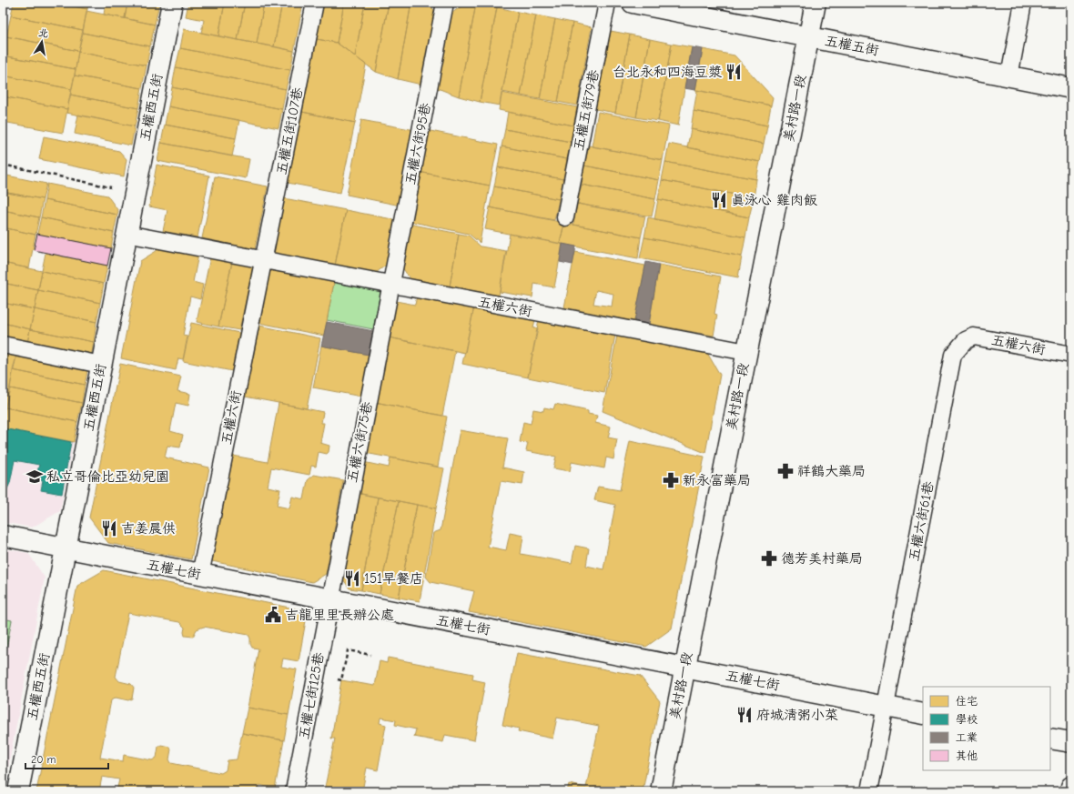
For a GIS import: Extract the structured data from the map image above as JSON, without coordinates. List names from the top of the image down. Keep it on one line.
{"streets":{"street":["五權五街","五權西五街","美村路一段","五權七街"],"lane":["五權五街79巷","五權五街107巷","五權六街95巷","五權六街","五權六街75巷","五權六街61巷","五權七街125巷"]},"crossings":[["五權五街","美村路一段"],["五權西五街","五權六街"],["五權西五街","五權七街"],["美村路一段","五權六街"],["美村路一段","五權七街"],["五權五街107巷","五權六街"],["五權六街95巷","五權六街"],["五權六街95巷","五權六街75巷"],["五權六街","五權六街75巷"],["五權六街","五權六街61巷"],["五權六街","五權七街"],["五權六街75巷","五權七街"],["五權六街75巷","五權七街125巷"],["五權六街61巷","五權七街"],["五權七街","五權七街125巷"]],"places":{"restaurant":["台北永和四海豆漿","真泳心 雞肉飯","吉姜晨供","151早餐店","府城清粥小菜"],"pharmacy":["祥鶴大藥局","新永富藥局","德芳美村藥局"],"school or university":["私立哥倫比亞幼兒園"],"public building":["吉龍里里長辦公處"]},"legend":["住宅","學校","工業","其他"],"scale_bar":"20 m","north":"top"}
